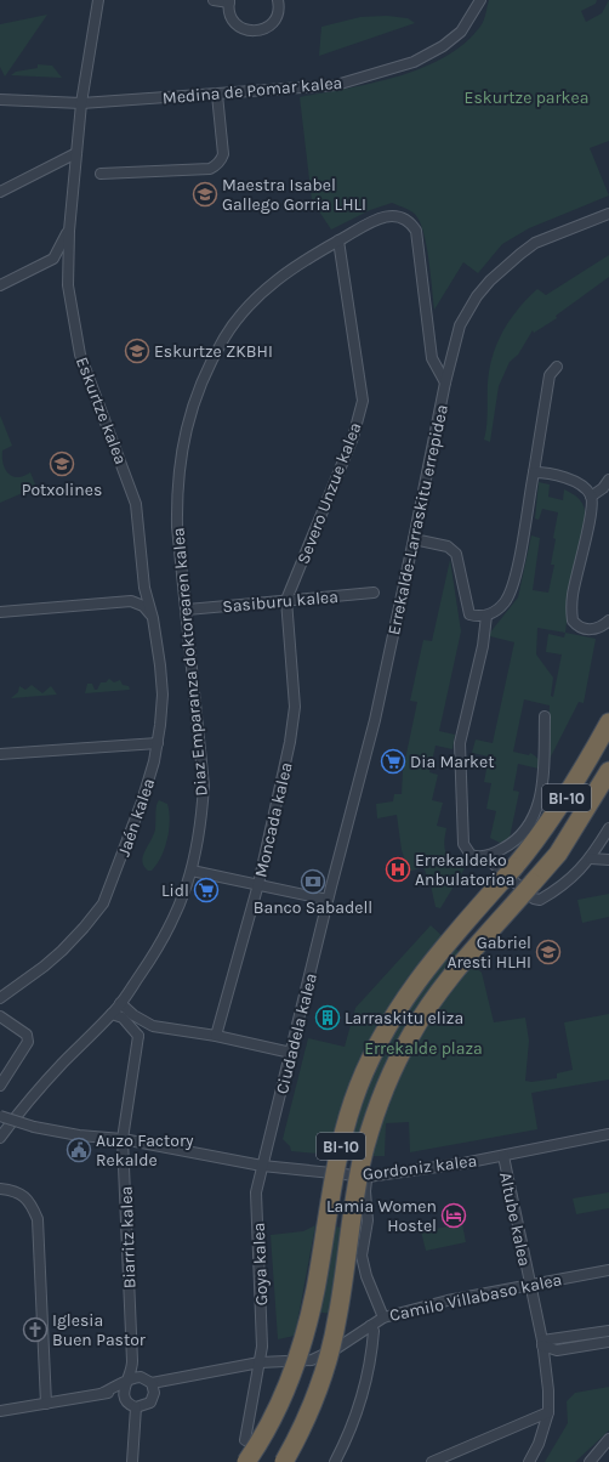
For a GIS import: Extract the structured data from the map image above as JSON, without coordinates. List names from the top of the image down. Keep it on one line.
{"streets":{"highway":["BI-10"],"street":["Medina de Pomar kalea","Eskurtze kalea","Severo Unzue kalea","Errekalde-Larraskitu errepidea","Sasiburu kalea","Diaz Emparanza doktorearen kalea","Jaén kalea","Moncada kalea","Ciudadela kalea","Gordoniz kalea","Altube kalea","Biarritz kalea","Goya kalea","Camilo Villabaso kalea"]},"crossings":[["Medina de Pomar kalea","Eskurtze kalea"],["Eskurtze kalea","Jaén kalea"],["Severo Unzue kalea","Sasiburu kalea"],["Severo Unzue kalea","Diaz Emparanza doktorearen kalea"],["Severo Unzue kalea","Moncada kalea"],["Errekalde-Larraskitu errepidea","Diaz Emparanza doktorearen kalea"],["Errekalde-Larraskitu errepidea","Ciudadela kalea"],["Sasiburu kalea","Diaz Emparanza doktorearen kalea"],["Sasiburu kalea","Moncada kalea"],["Ciudadela kalea","Gordoniz kalea"],["Ciudadela kalea","Goya kalea"],["Gordoniz kalea","Altube kalea"],["Gordoniz kalea","Biarritz kalea"],["Gordoniz kalea","Goya kalea"],["Altube kalea","Camilo Villabaso kalea"],["Biarritz kalea","Camilo Villabaso kalea"],["Goya kalea","Camilo Villabaso kalea"]],"parks":["Eskurtze parkea","Errekalde plaza"],"places":{"school or university":["Maestra Isabel Gallego Gorria LHLI","Eskurtze ZKBHI","Potxolines","Gabriel Aresti HLHI"],"supermarket":["Dia Market","Lidl"],"hospital":["Errekaldeko Anbulatorioa"],"bank":["Banco Sabadell"],"building":["Larraskitu eliza"],"public building":["Auzo Factory Rekalde"],"hotel":["Lamia Women Hostel"],"church":["Iglesia Buen Pastor"]}}
